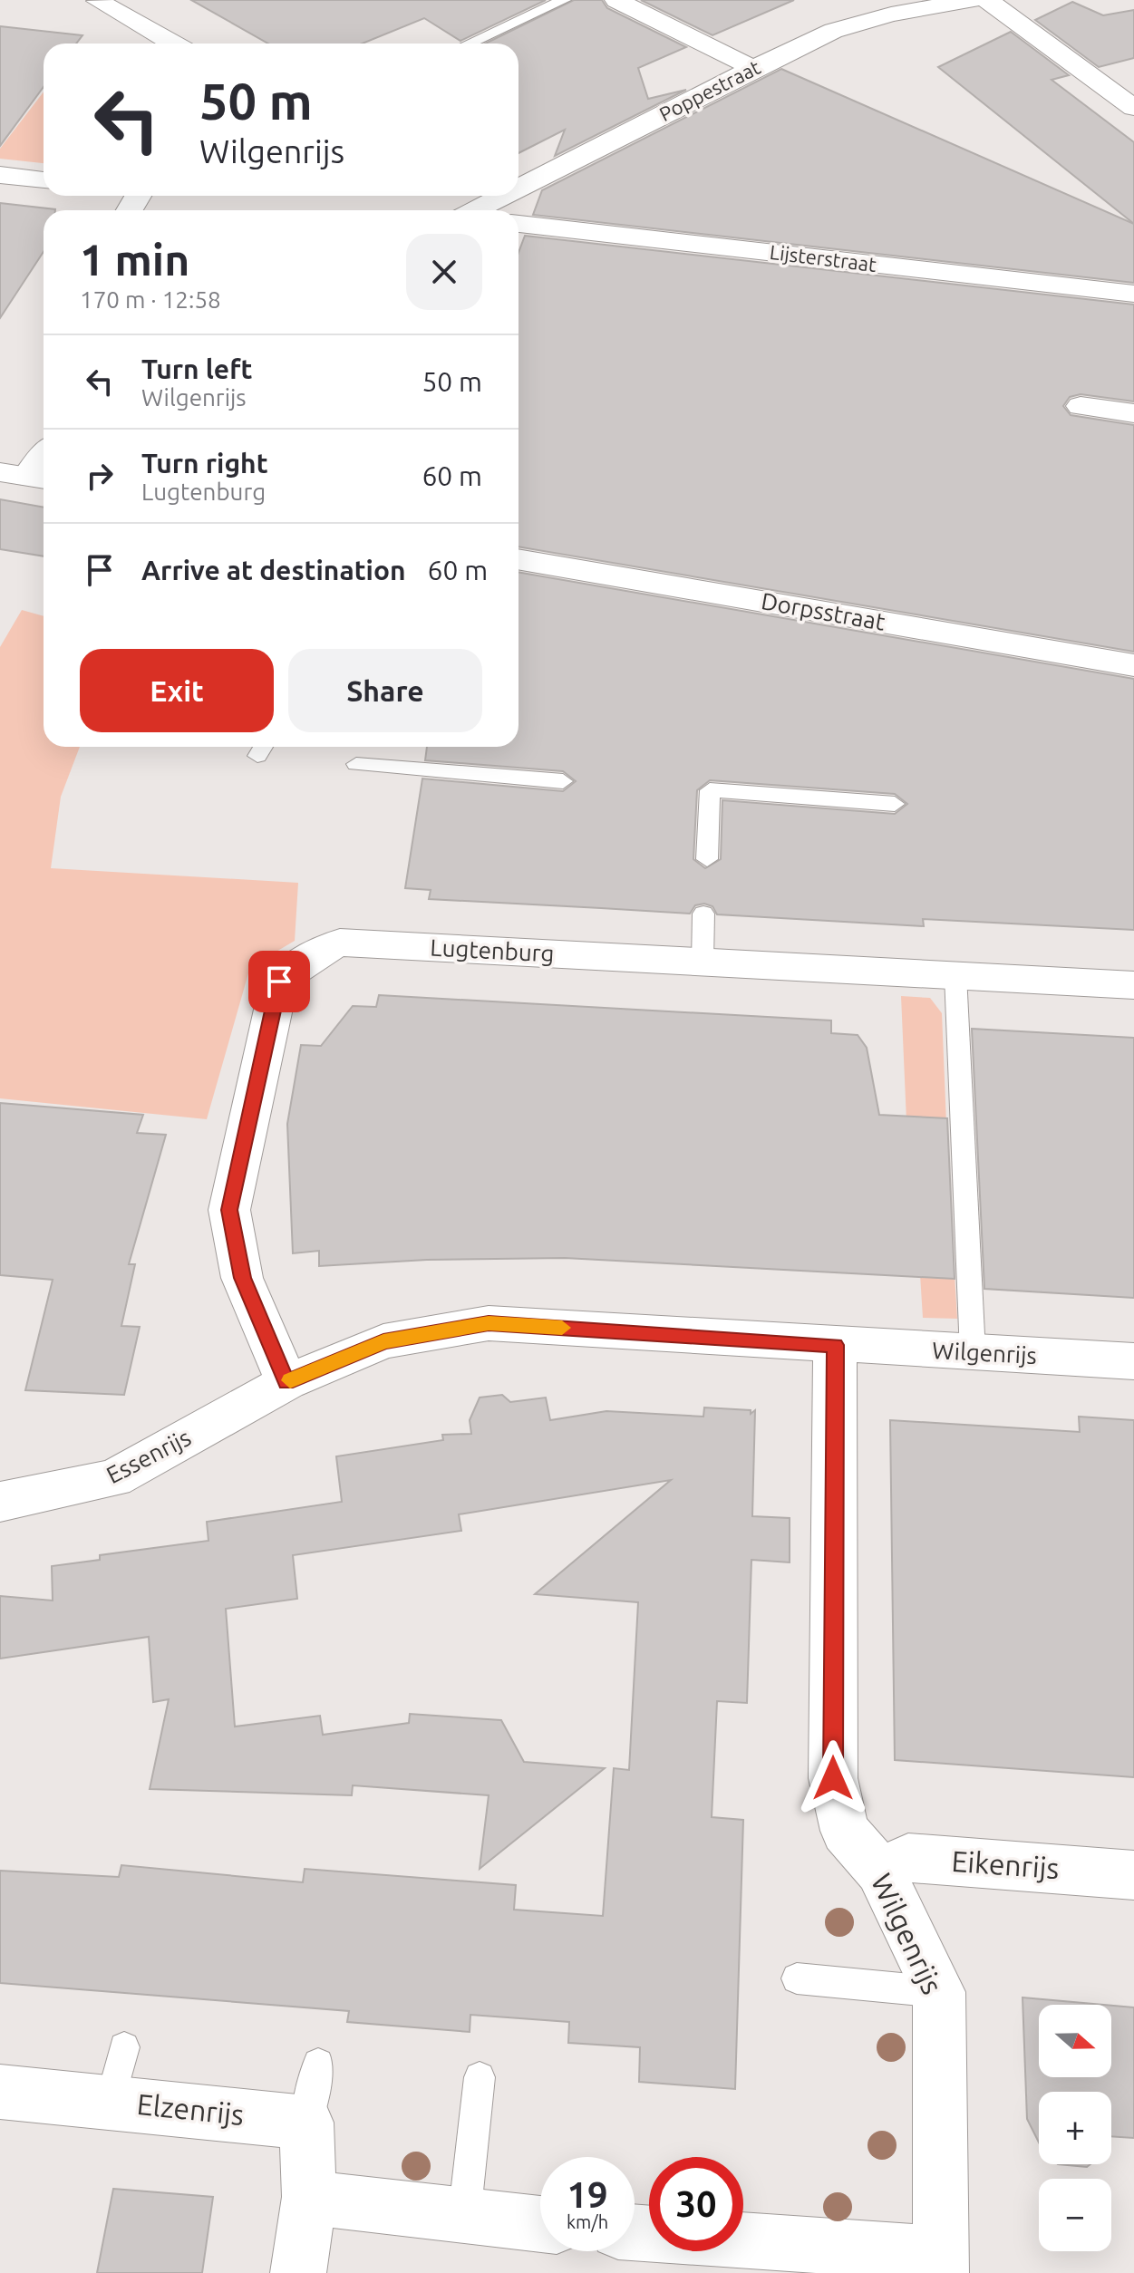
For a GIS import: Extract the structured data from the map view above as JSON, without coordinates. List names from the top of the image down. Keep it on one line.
{"streets":{"street":["Poppestraat","Lijsterstraat","Dorpsstraat","Lugtenburg","Wilgenrijs","Essenrijs","Eikenrijs","Elzenrijs"]},"crossings":[["Lugtenburg","Wilgenrijs"],["Lugtenburg","Essenrijs"],["Wilgenrijs","Essenrijs"],["Wilgenrijs","Eikenrijs"]],"north":"right","page":{"turn":["50 m","Wilgenrijs"],"heading":["1 min","170 m · 12:58"],"list":[{"name":"Turn left","note":"Wilgenrijs","value":"50 m"},{"name":"Turn right","note":"Lugtenburg","value":"60 m"},{"name":"Arrive at destination","value":"60 m"}],"buttons":["Exit","Share"],"map_buttons":["+","−"],"speed":"19 km/h","limit":"30"}}
